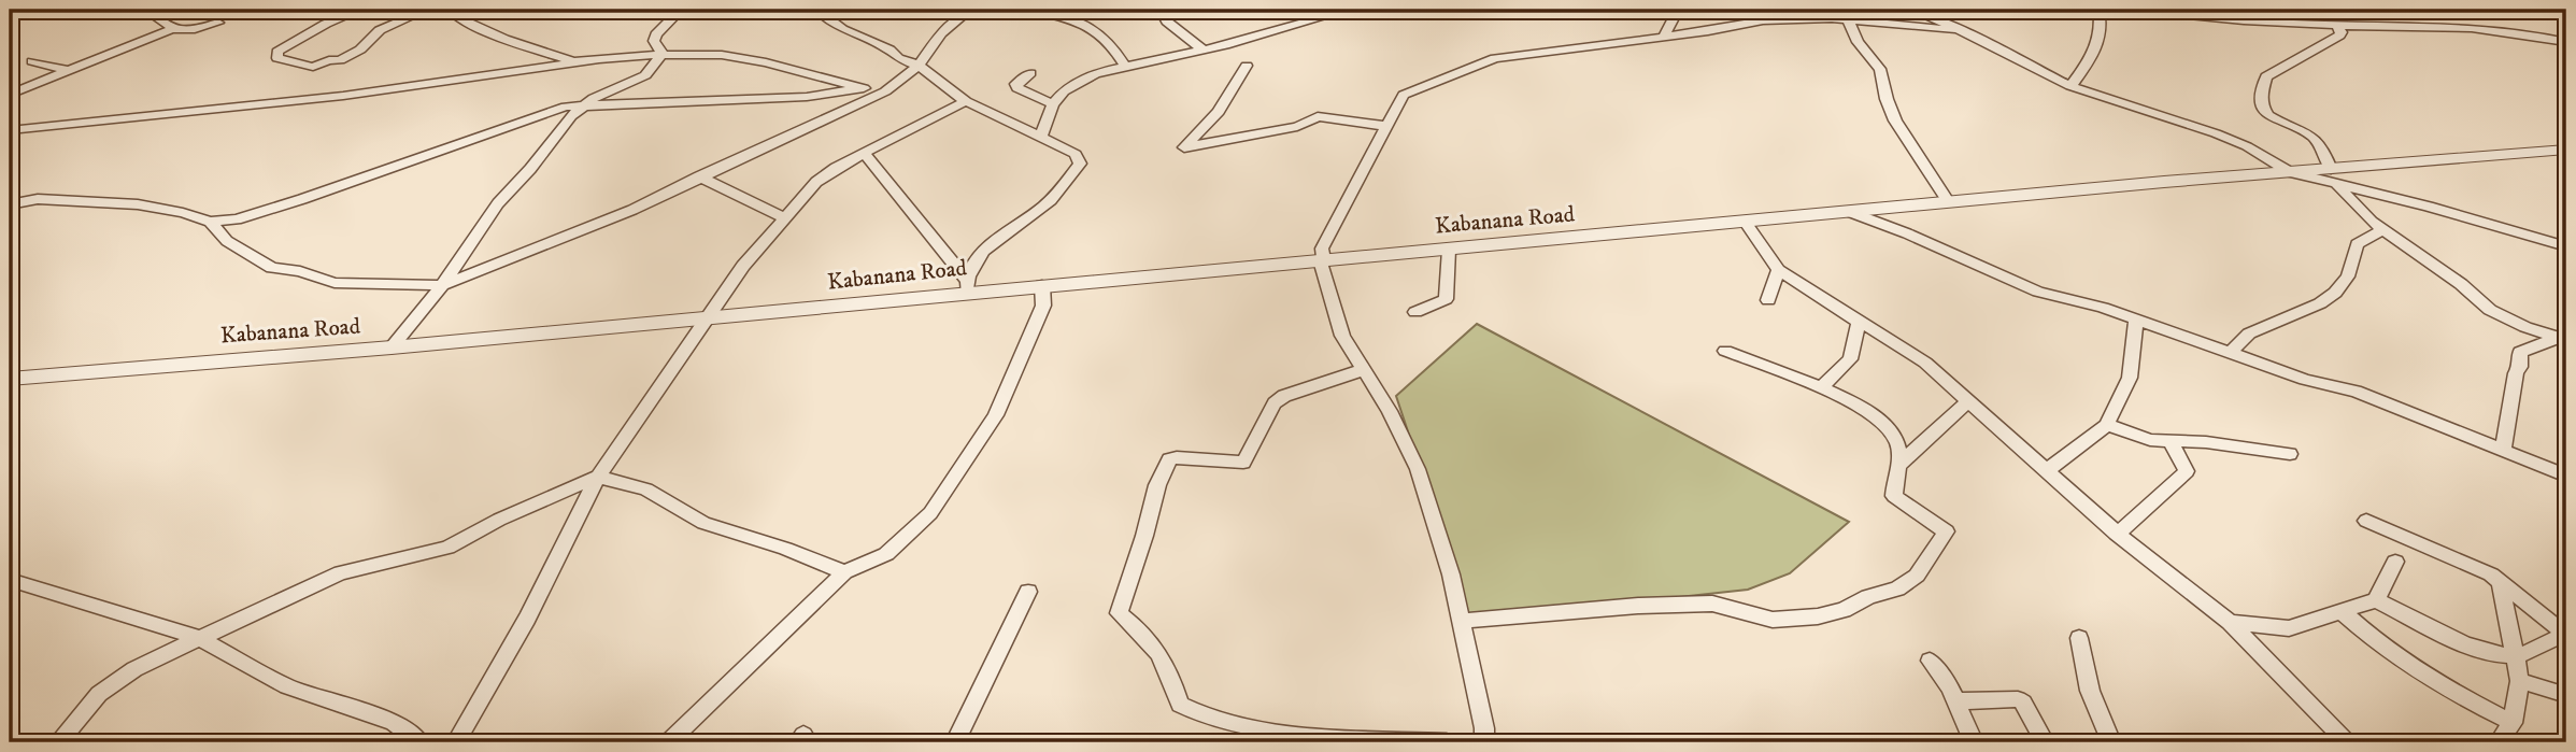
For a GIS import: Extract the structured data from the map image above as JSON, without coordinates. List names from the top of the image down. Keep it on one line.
{"streets":{"street":["Kabanana Road"]}}
